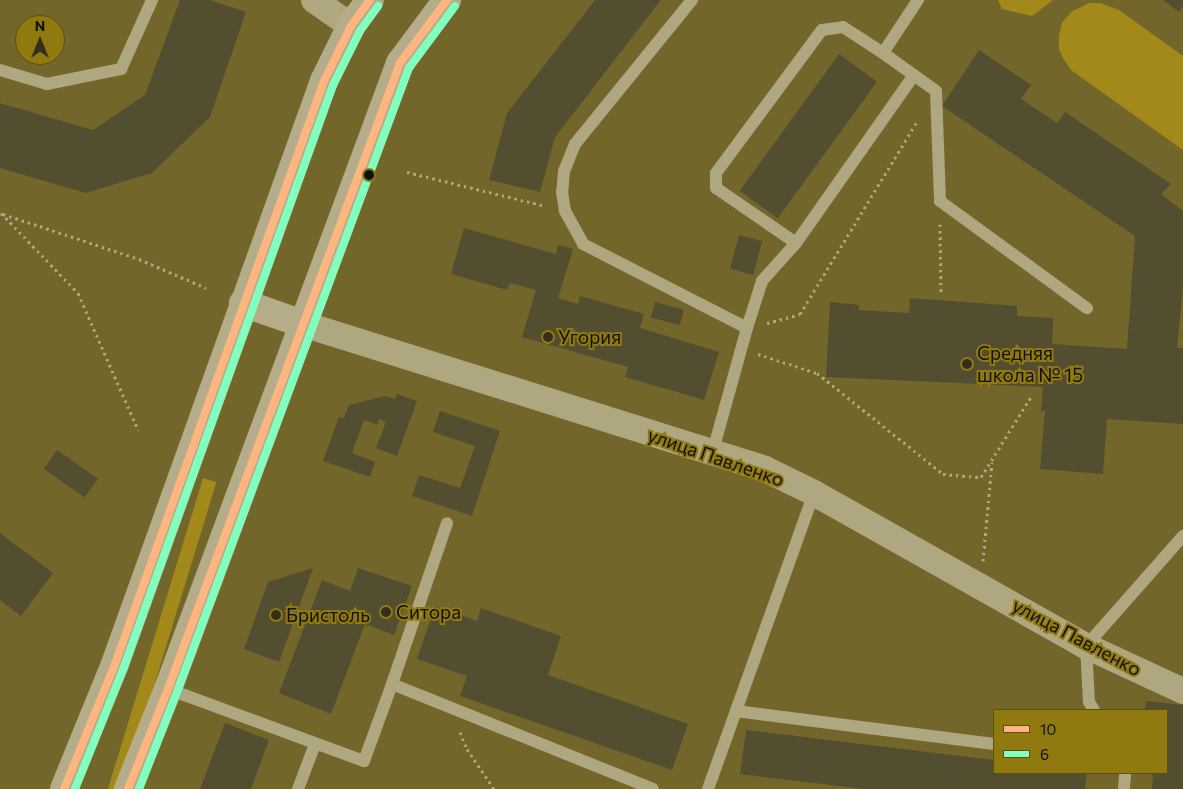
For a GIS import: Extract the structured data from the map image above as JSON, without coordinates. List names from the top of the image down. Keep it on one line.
{"streets":{"street":["улица Павленко"]},"places":["Угория","Средняя школа № 15","Ситора","Бристоль"],"lines":["transit line 10","transit line 6"],"legend":["10","6"],"north":"top"}
